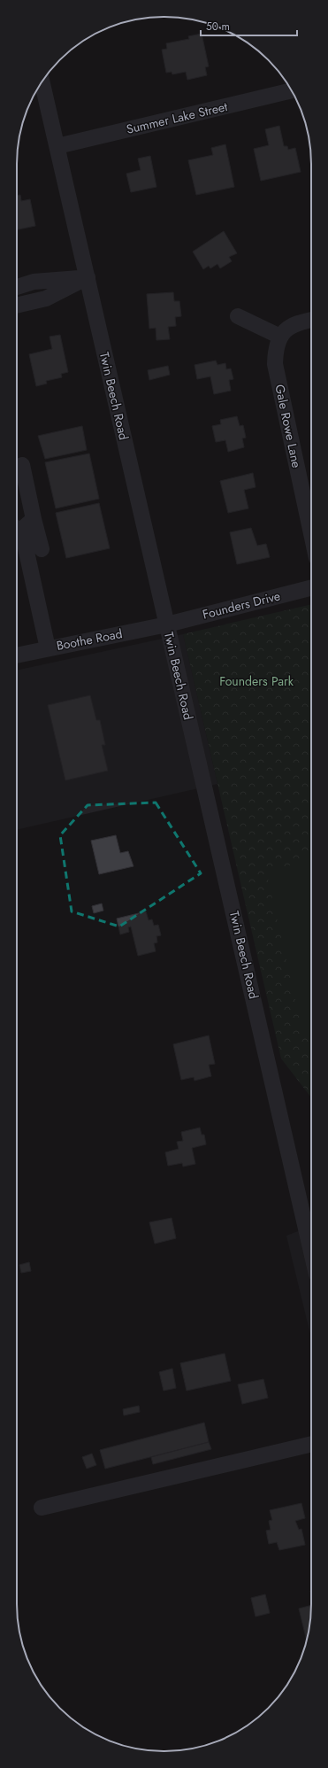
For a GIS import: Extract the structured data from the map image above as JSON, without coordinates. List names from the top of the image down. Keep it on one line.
{"streets":{"street":["Summer Lake Street","Twin Beech Road","Gale Rowe Lane","Founders Drive","Boothe Road"]},"crossings":[["Summer Lake Street","Twin Beech Road"],["Twin Beech Road","Founders Drive"],["Twin Beech Road","Boothe Road"],["Founders Drive","Boothe Road"]],"parks":["Founders Park"],"scale_bar":"50 m"}
